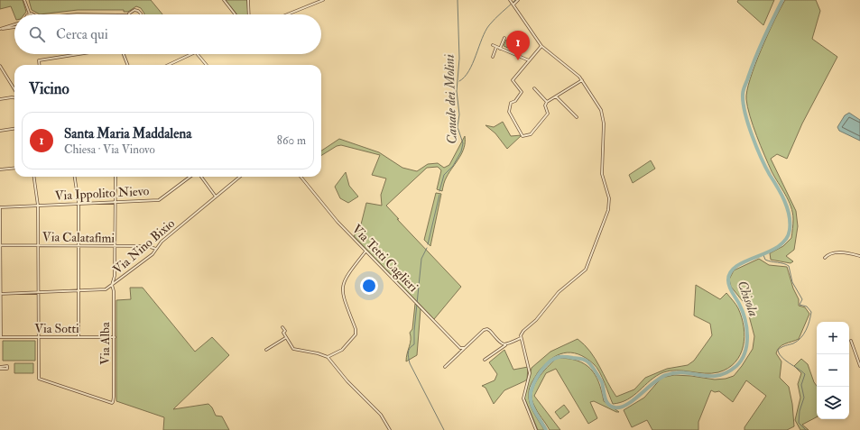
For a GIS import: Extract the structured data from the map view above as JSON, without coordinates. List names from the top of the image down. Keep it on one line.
{"streets":{"street":["Via Ippolito Nievo","Via Calatafimi","Via Nino Bixio","Via Tetti Caglieri","Via Sotti","Via Alba"]},"crossings":[["Via Ippolito Nievo","Via Alba"],["Via Calatafimi","Via Nino Bixio"],["Via Calatafimi","Via Alba"],["Via Nino Bixio","Via Alba"],["Via Sotti","Via Alba"]],"water":["Canale dei Molini","Chisola"],"page":{"search":"Cerca qui","pins":"1","heading":"Vicino","list":[{"mark":"1","name":"Santa Maria Maddalena","note":"Chiesa · Via Vinovo","value":"860 m"}],"map_buttons":["+","−"]}}
